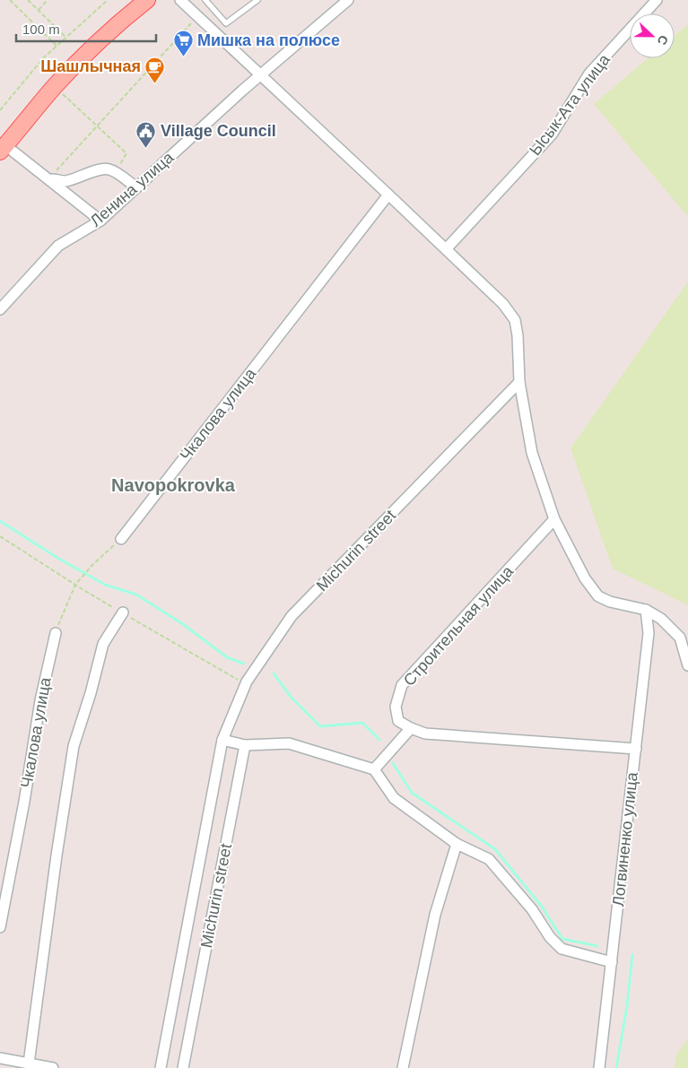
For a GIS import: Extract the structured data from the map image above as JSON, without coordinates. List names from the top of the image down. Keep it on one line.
{"streets":{"street":["Ысык-Ата улица","Ленина улица","Чкалова улица","Michurin street","Строительная улица","Логвиненко улица"]},"districts":["Navopokrovka"],"places":{"supermarket":["Мишка на полюсе"],"cafe":["Шашлычная"],"public building":["Village Council"]},"scale_bar":"100 m","north":"right"}
